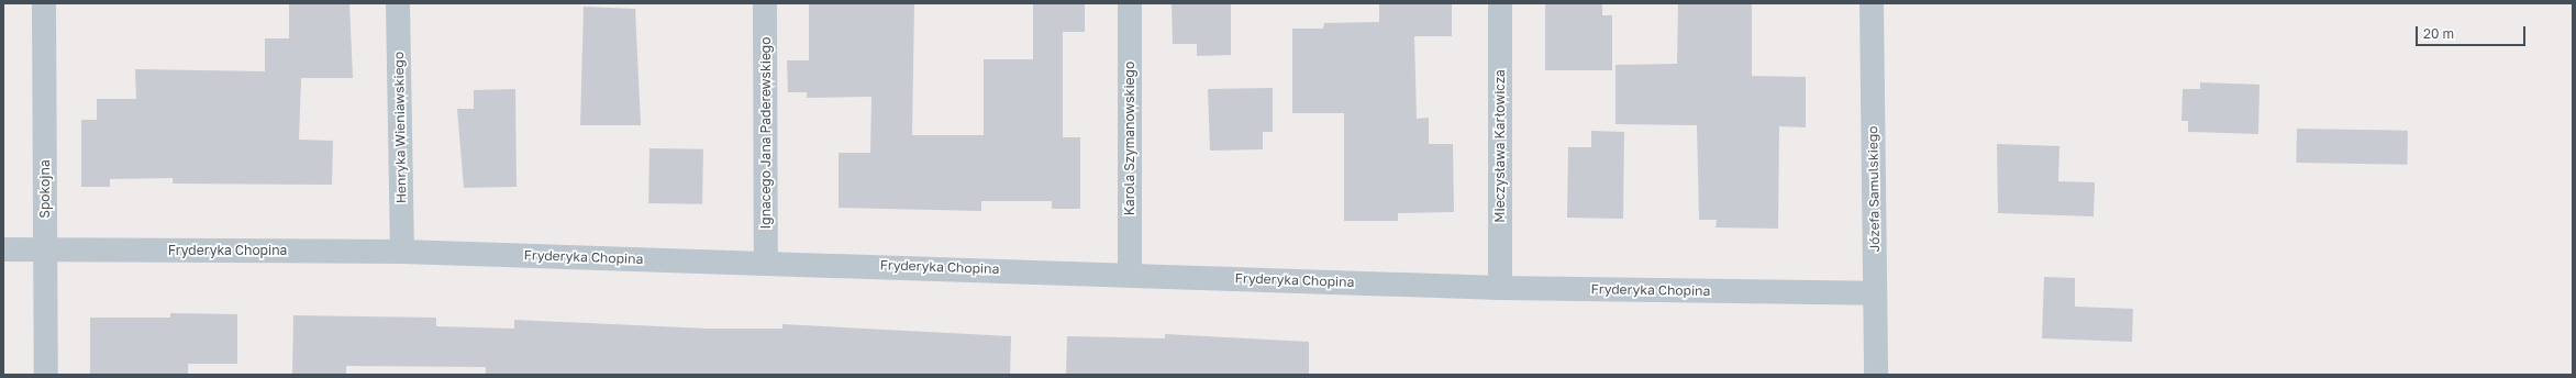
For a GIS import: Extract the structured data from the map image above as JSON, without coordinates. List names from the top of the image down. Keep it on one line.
{"streets":{"street":["Henryka Wieniawskiego","Ignacego Jana Paderewskiego","Karola Szymanowskiego","Mieczysława Karłowicza","Spokojna","Józefa Samulskiego","Fryderyka Chopina"]},"crossings":[["Henryka Wieniawskiego","Fryderyka Chopina"],["Ignacego Jana Paderewskiego","Fryderyka Chopina"],["Karola Szymanowskiego","Fryderyka Chopina"],["Mieczysława Karłowicza","Fryderyka Chopina"],["Spokojna","Fryderyka Chopina"],["Józefa Samulskiego","Fryderyka Chopina"]],"scale_bar":"20 m"}
